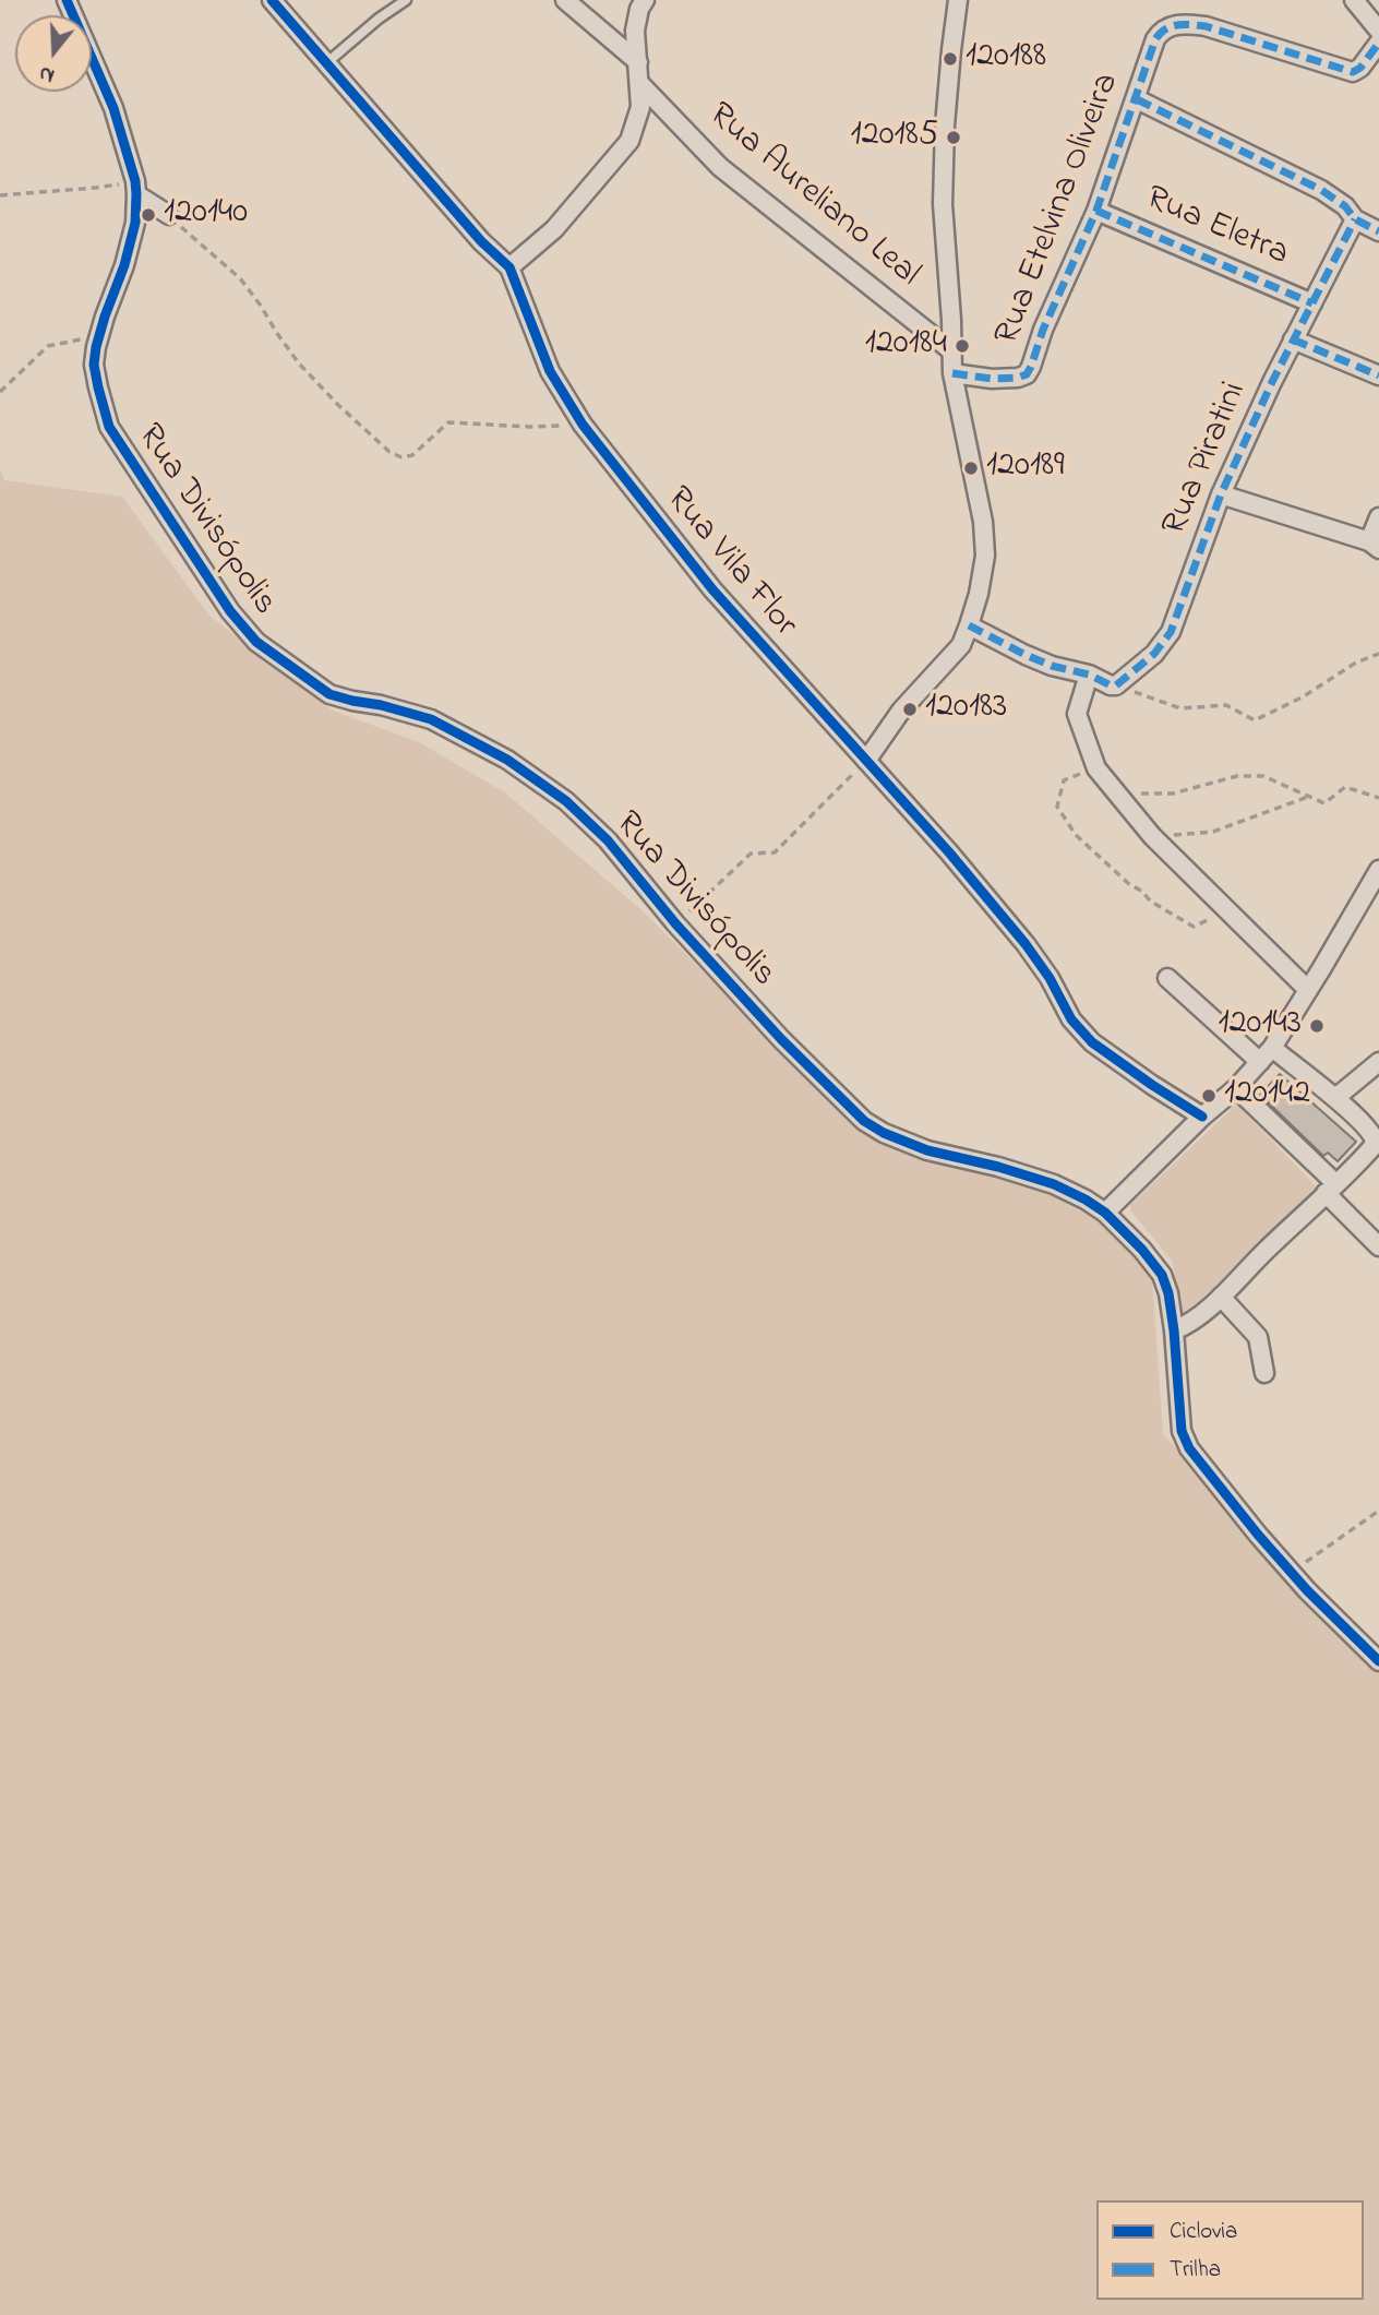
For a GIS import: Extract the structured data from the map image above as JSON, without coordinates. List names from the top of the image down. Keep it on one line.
{"streets":{"street":["Rua Aureliano Leal","Rua Etelvina Oliveira","Rua Eletra","Rua Piratini","Rua Divisópolis","Rua Vila Flor"]},"crossings":[["Rua Etelvina Oliveira","Rua Eletra"],["Rua Eletra","Rua Piratini"]],"places":["120188","120185","120140","120184","120189","120183","120143","120142"],"legend":["Ciclovia","Trilha"],"north":"bottom"}
